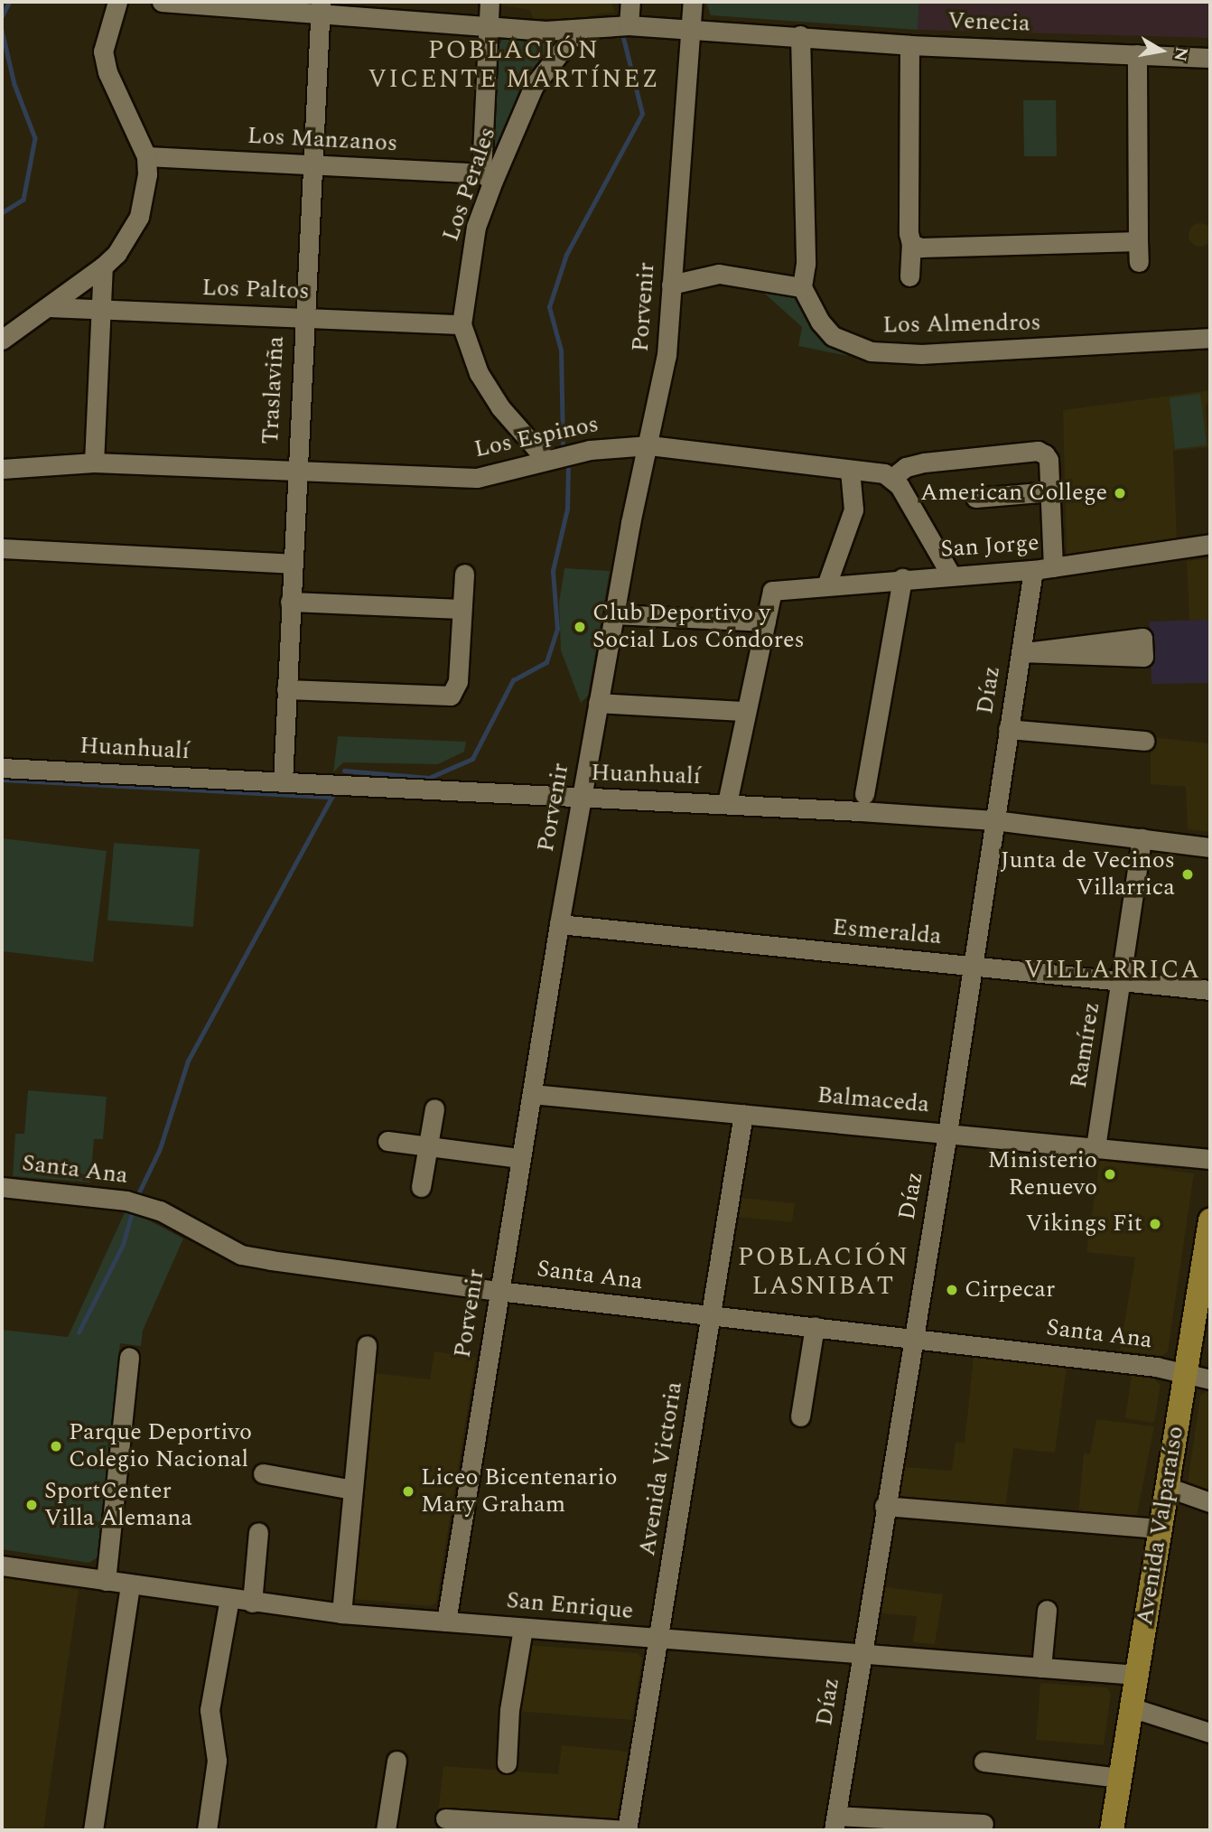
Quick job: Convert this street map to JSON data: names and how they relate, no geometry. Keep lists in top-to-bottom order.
{
  "streets": {
    "main road": ["Avenida Valparaíso"],
    "street": [
      "Venecia",
      "Los Manzanos",
      "Los Perales",
      "Los Paltos",
      "Porvenir",
      "Los Almendros",
      "Traslaviña",
      "Los Espinos",
      "San Jorge",
      "Díaz",
      "Huanhualí",
      "Esmeralda",
      "Ramírez",
      "Balmaceda",
      "Santa Ana",
      "Avenida Victoria",
      "San Enrique"
    ]
  },
  "crossings": [
    ["Venecia", "Los Perales"],
    ["Venecia", "Porvenir"],
    ["Venecia", "Traslaviña"],
    ["Los Manzanos", "Los Perales"],
    ["Los Manzanos", "Traslaviña"],
    ["Los Perales", "Los Paltos"],
    ["Los Perales", "Los Espinos"],
    ["Los Paltos", "Traslaviña"],
    ["Porvenir", "Los Espinos"],
    ["Porvenir", "Huanhualí"],
    ["Porvenir", "Esmeralda"],
    ["Porvenir", "Balmaceda"],
    ["Porvenir", "Santa Ana"],
    ["Porvenir", "San Enrique"],
    ["Traslaviña", "Los Espinos"],
    ["Traslaviña", "Huanhualí"],
    ["San Jorge", "Díaz"],
    ["Díaz", "Huanhualí"],
    ["Díaz", "Esmeralda"],
    ["Díaz", "Balmaceda"],
    ["Díaz", "Santa Ana"],
    ["Díaz", "San Enrique"],
    ["Huanhualí", "Ramírez"],
    ["Esmeralda", "Ramírez"],
    ["Ramírez", "Balmaceda"],
    ["Balmaceda", "Avenida Victoria"],
    ["Santa Ana", "Avenida Victoria"],
    ["Santa Ana", "Avenida Valparaíso"],
    ["Avenida Victoria", "San Enrique"],
    ["Avenida Valparaíso", "San Enrique"]
  ],
  "districts": ["POBLACIÓN VICENTE MARTÍNEZ", "VILLARRICA", "POBLACIÓN LASNIBAT"],
  "places": [
    "American College",
    "Club Deportivo y Social Los Cóndores",
    "Junta de Vecinos Villarrica",
    "Ministerio Renuevo",
    "Vikings Fit",
    "Cirpecar",
    "Parque Deportivo Colegio Nacional",
    "Liceo Bicentenario Mary Graham",
    "SportCenter Villa Alemana"
  ],
  "north": "right"
}
